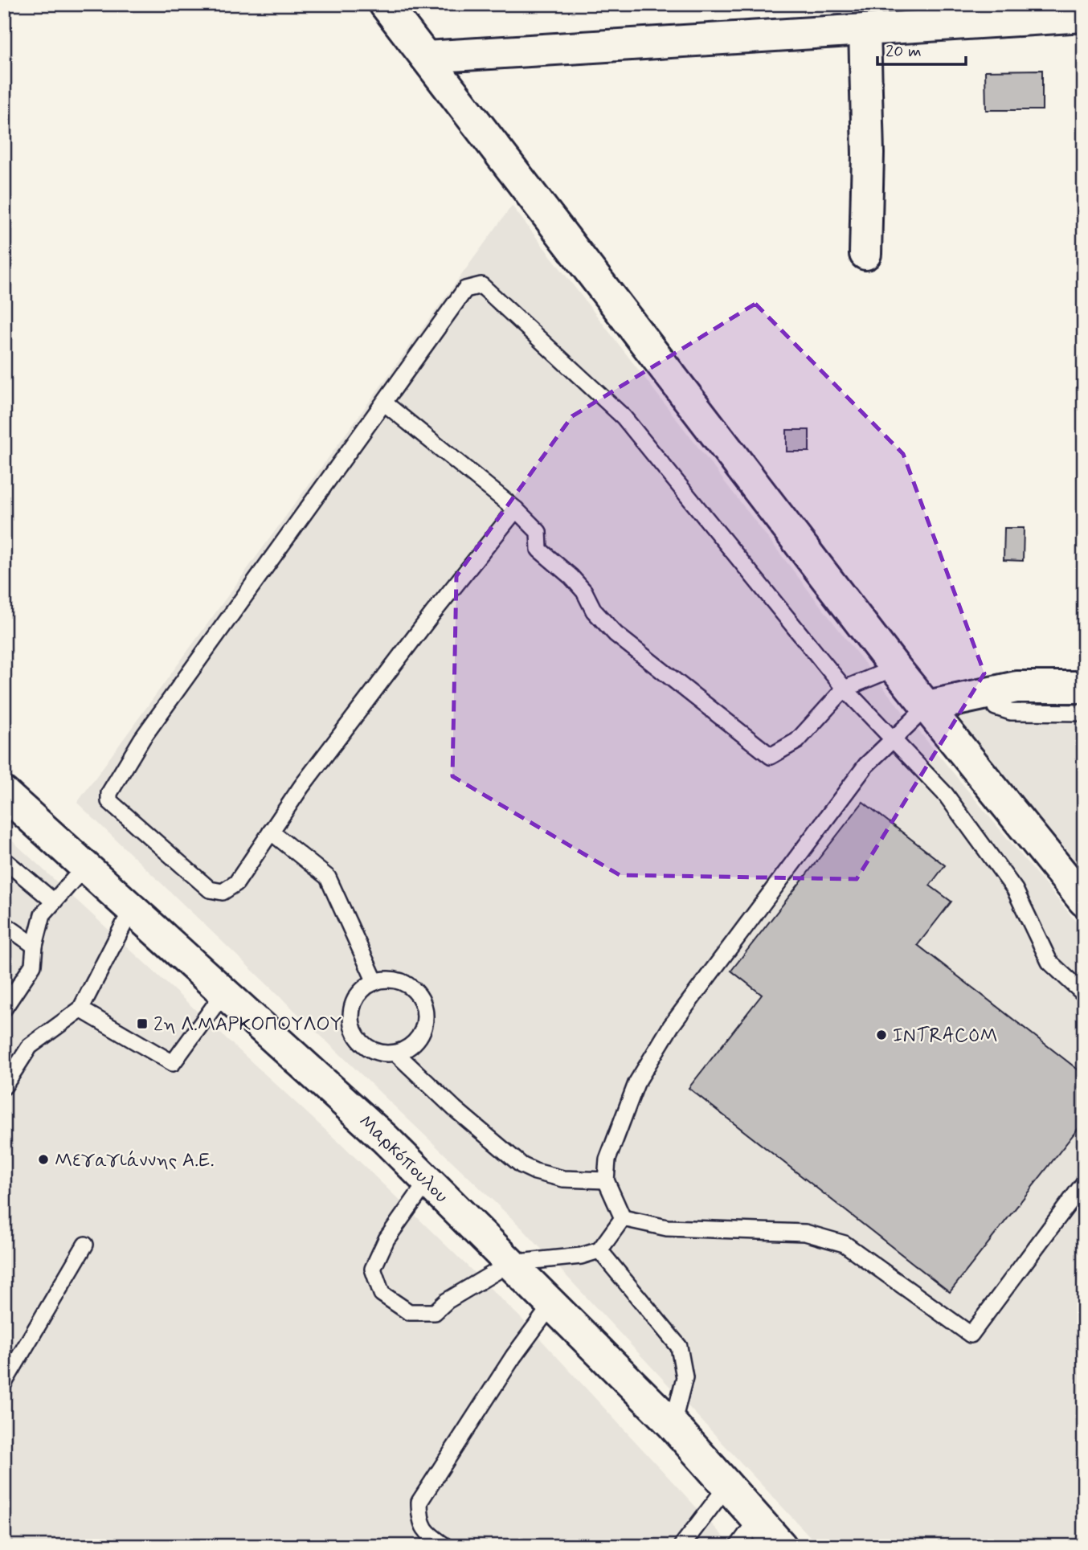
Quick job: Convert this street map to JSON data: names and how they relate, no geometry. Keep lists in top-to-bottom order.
{
  "streets": {
    "street": ["Μαρκόπουλου"]
  },
  "places": {
    "transit": ["2η Λ.ΜΑΡΚΟΠΟΥΛΟΥ"],
    "other": ["INTRACOM", "Μεγαγιάννης Α.Ε."]
  },
  "scale_bar": "20 m"
}
